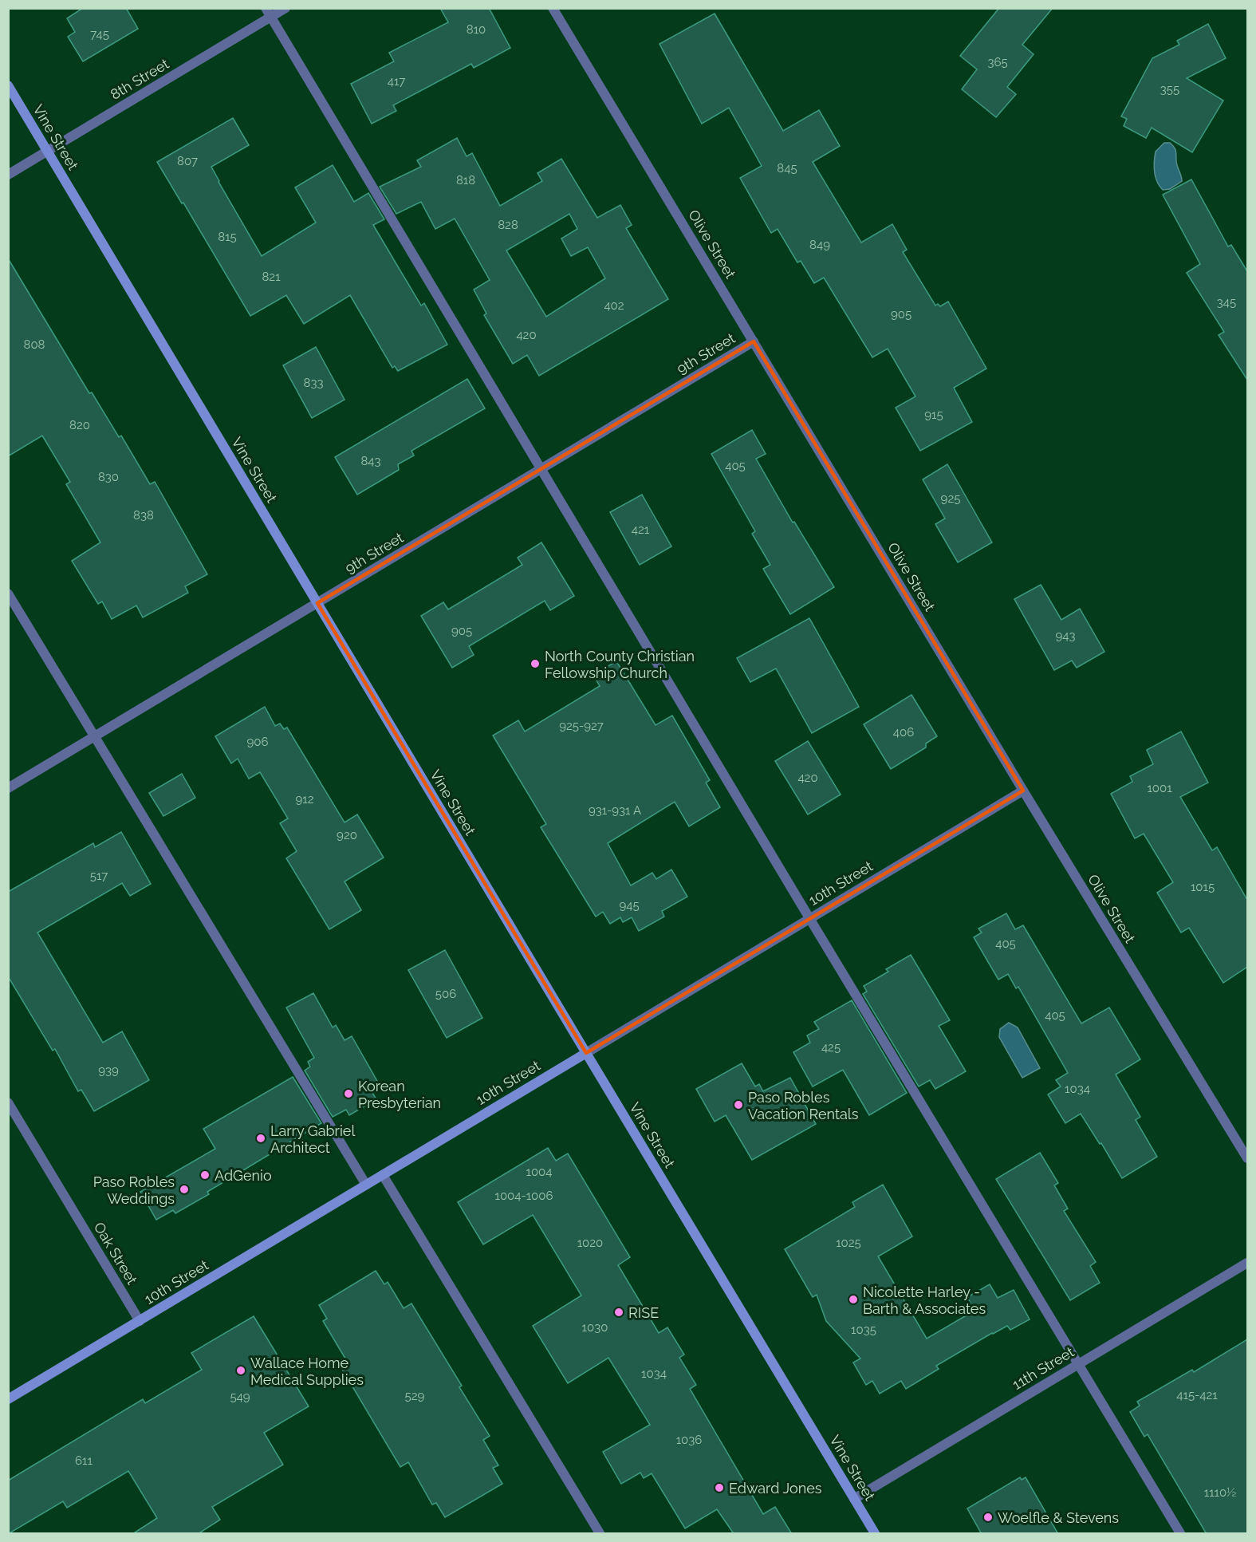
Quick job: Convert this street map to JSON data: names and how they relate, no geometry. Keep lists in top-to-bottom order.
{
  "streets": {
    "street": [
      "8th Street",
      "Vine Street",
      "Olive Street",
      "9th Street",
      "10th Street",
      "Oak Street",
      "11th Street"
    ]
  },
  "crossings": [
    ["8th Street", "Vine Street"],
    ["Vine Street", "9th Street"],
    ["Vine Street", "10th Street"],
    ["Vine Street", "11th Street"],
    ["Olive Street", "9th Street"],
    ["Olive Street", "10th Street"],
    ["10th Street", "Oak Street"]
  ],
  "places": [
    "North County Christian Fellowship Church",
    "Korean Presbyterian",
    "Paso Robles Vacation Rentals",
    "Larry Gabriel Architect",
    "AdGenio",
    "Paso Robles Weddings",
    "Nicolette Harley - Barth & Associates",
    "RISE",
    "Wallace Home Medical Supplies",
    "Edward Jones",
    "Woelfle & Stevens"
  ],
  "house_numbers": [
    "810",
    "745",
    "365",
    "417",
    "355",
    "807",
    "845",
    "818",
    "828",
    "815",
    "849",
    "821",
    "345",
    "402",
    "905",
    "420",
    "808",
    "833",
    "915",
    "820",
    "843",
    "405",
    "830",
    "925",
    "838",
    "421",
    "905",
    "943",
    "925-927",
    "406",
    "906",
    "420",
    "1001",
    "912",
    "931-931 A",
    "920",
    "517",
    "1015",
    "945",
    "405",
    "506",
    "405",
    "425",
    "939",
    "1034",
    "1004",
    "1004-1006",
    "1020",
    "1025",
    "1030",
    "1035",
    "1034",
    "415-421",
    "529",
    "549",
    "1036",
    "611",
    "1110½"
  ]
}
